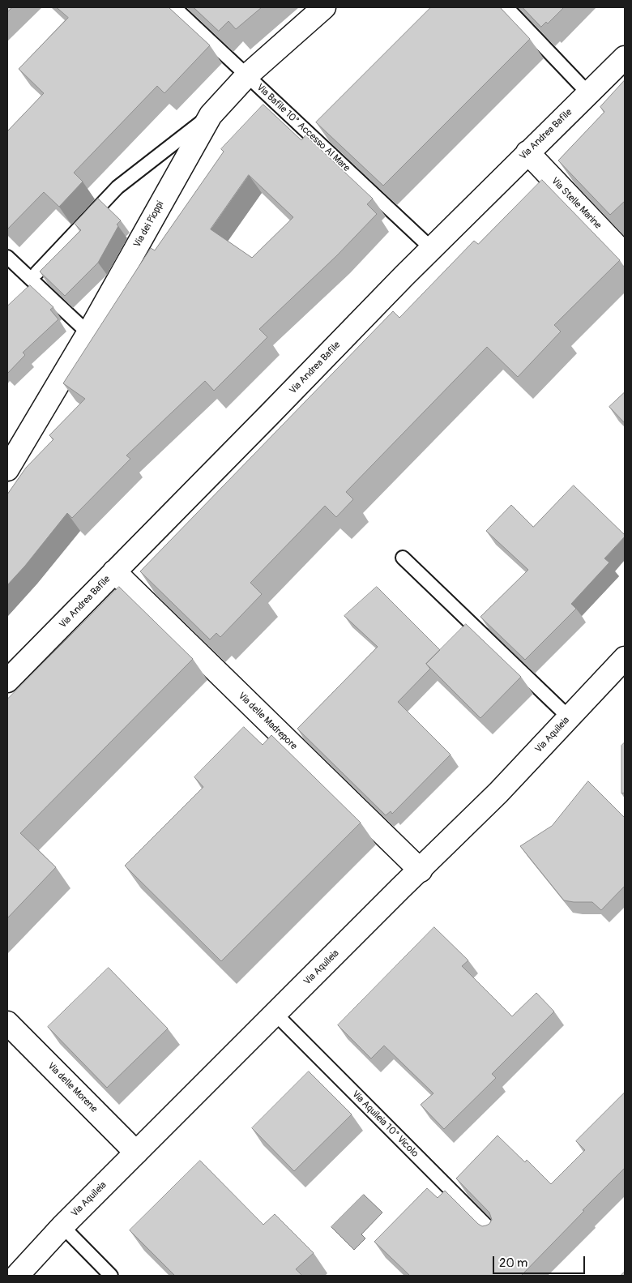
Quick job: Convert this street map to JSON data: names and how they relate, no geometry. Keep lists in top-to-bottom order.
{
  "streets": {
    "street": [
      "Via Andrea Bafile",
      "Via Stelle Marine",
      "Via dei Pioppi",
      "Via delle Madrepore",
      "Via Aquileia",
      "Via delle Morene"
    ],
    "lane": ["Via Bafile 10° Accesso Al Mare", "Via Aquileia 10° Vicolo"]
  },
  "crossings": [
    ["Via Bafile 10° Accesso Al Mare", "Via Andrea Bafile"],
    ["Via Bafile 10° Accesso Al Mare", "Via dei Pioppi"],
    ["Via Andrea Bafile", "Via Stelle Marine"],
    ["Via Andrea Bafile", "Via delle Madrepore"],
    ["Via delle Madrepore", "Via Aquileia"],
    ["Via Aquileia", "Via delle Morene"],
    ["Via Aquileia", "Via Aquileia 10° Vicolo"]
  ],
  "scale_bar": "20 m"
}
